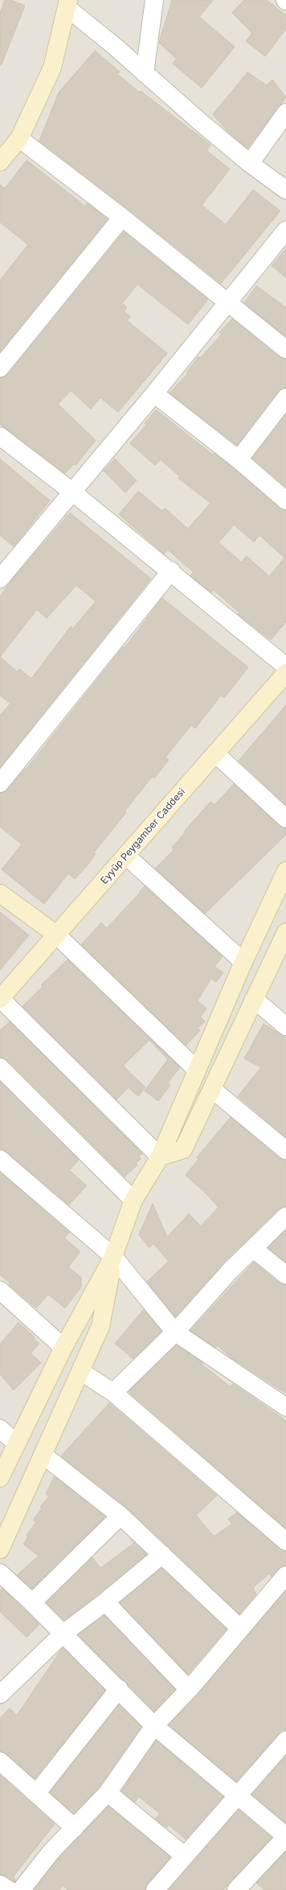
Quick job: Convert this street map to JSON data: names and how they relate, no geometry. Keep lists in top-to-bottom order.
{
  "streets": {
    "street": ["Eyyüp Peygamber Caddesi"]
  }
}
